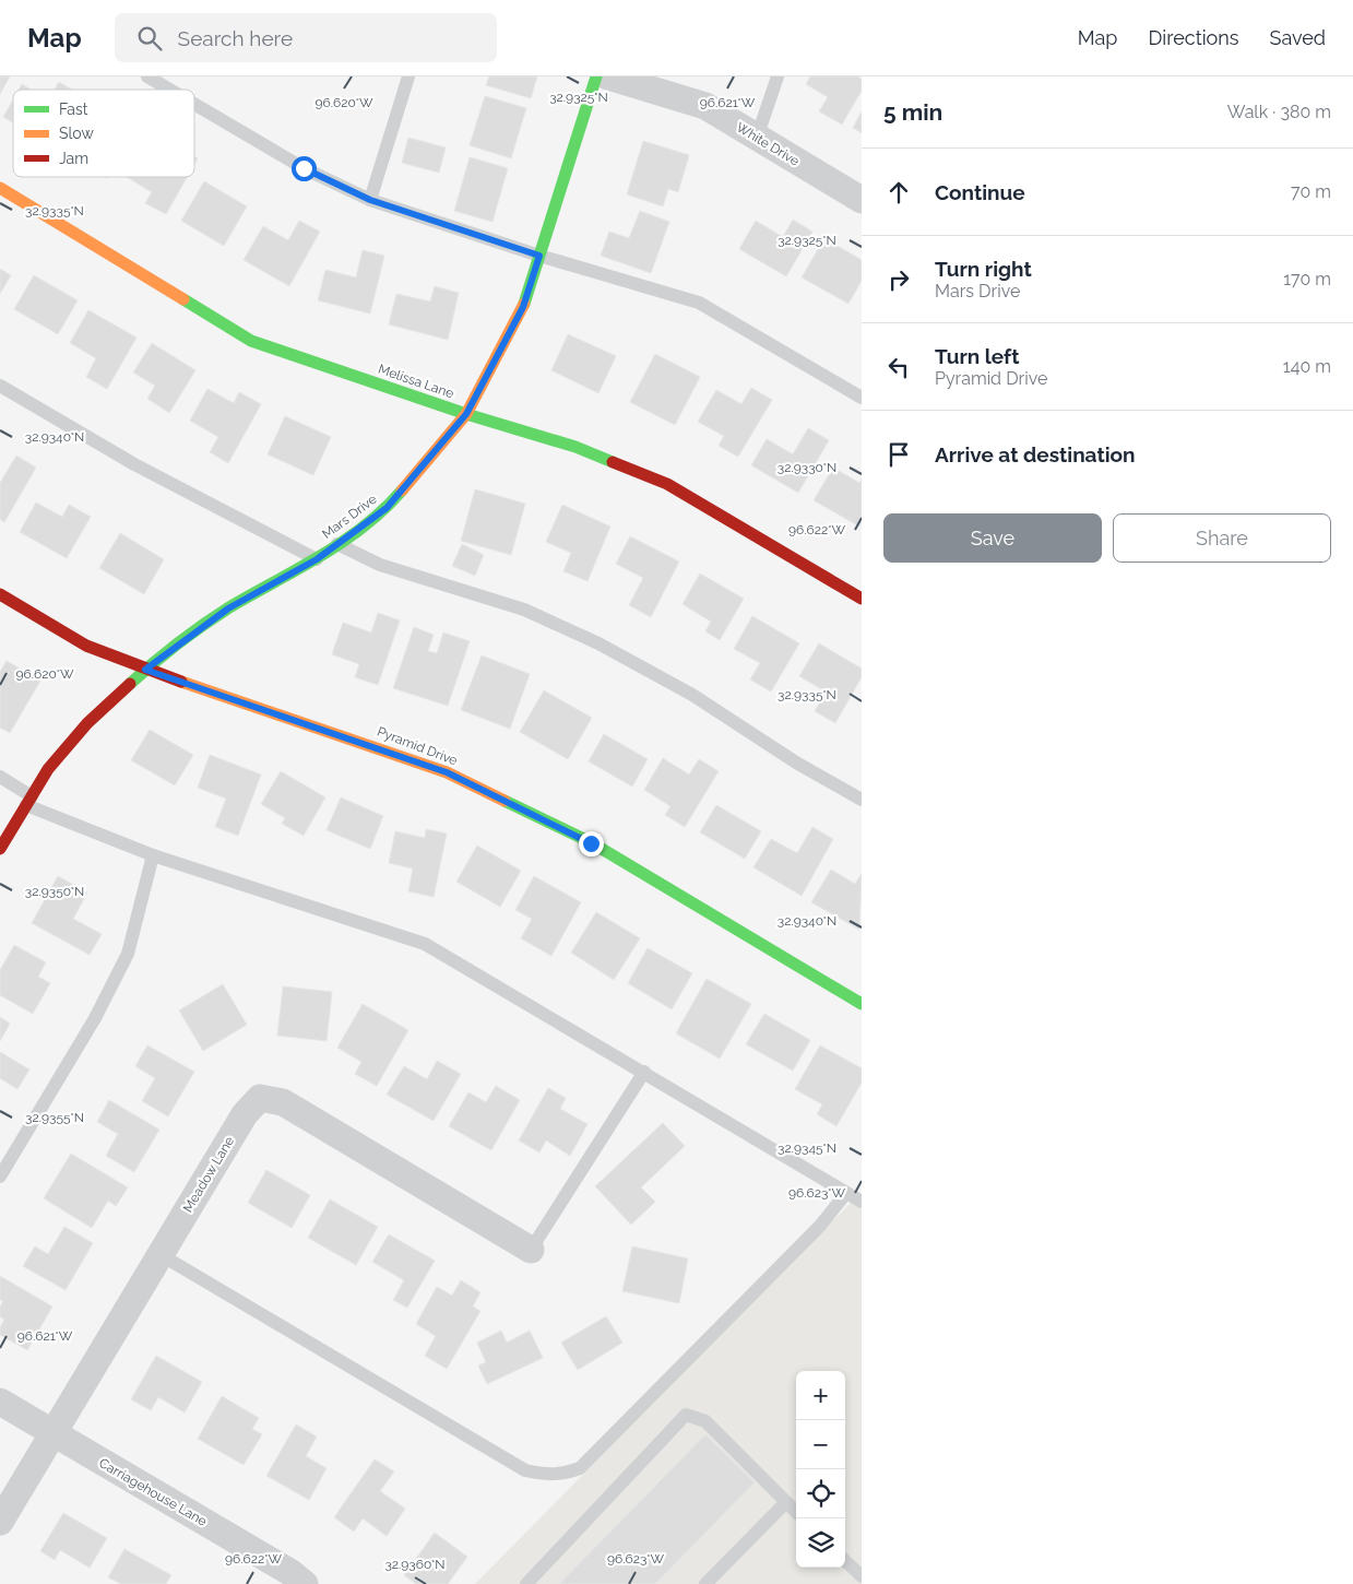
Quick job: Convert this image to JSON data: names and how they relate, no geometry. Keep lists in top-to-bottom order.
{
  "streets": {
    "street": [
      "White Drive",
      "Melissa Lane",
      "Mars Drive",
      "Pyramid Drive",
      "Meadow Lane",
      "Carriagehouse Lane"
    ]
  },
  "crossings": [
    ["Melissa Lane", "Mars Drive"],
    ["Mars Drive", "Pyramid Drive"],
    ["Meadow Lane", "Carriagehouse Lane"]
  ],
  "legend": ["Fast", "Slow", "Jam"],
  "page": {
    "header": "Map",
    "search": "Search here",
    "nav": ["Map", "Directions", "Saved"],
    "heading": ["5 min", "Walk · 380 m"],
    "list": [
      ["Continue", "70 m"],
      ["Turn right", "Mars Drive", "170 m"],
      ["Turn left", "Pyramid Drive", "140 m"],
      "Arrive at destination"
    ],
    "buttons": ["Save", "Share"],
    "map_buttons": ["+", "−"]
  },
  "coordinates": [
    "32.9325°N",
    "96.620°W",
    "96.621°W",
    "32.9335°N",
    "32.9340°N",
    "32.9330°N",
    "96.622°W",
    "32.9350°N",
    "32.9355°N",
    "32.9345°N",
    "96.623°W",
    "32.9360°N"
  ]
}
